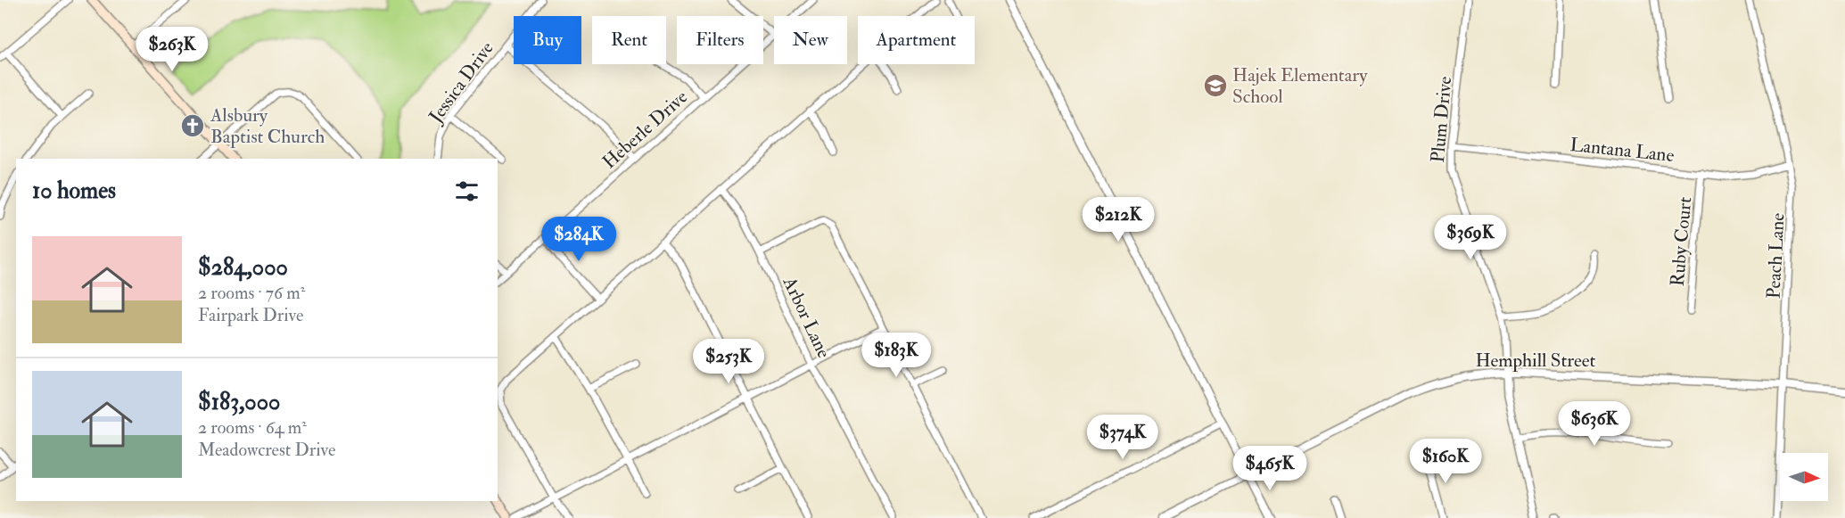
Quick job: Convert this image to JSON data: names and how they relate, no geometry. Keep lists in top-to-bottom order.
{
  "streets": {
    "street": [
      "Jessica Drive",
      "Plum Drive",
      "Heberle Drive",
      "Lantana Lane",
      "Ruby Court",
      "Peach Lane",
      "Arbor Lane",
      "Hemphill Street"
    ]
  },
  "crossings": [
    ["Plum Drive", "Lantana Lane"],
    ["Plum Drive", "Hemphill Street"],
    ["Lantana Lane", "Ruby Court"],
    ["Lantana Lane", "Peach Lane"],
    ["Peach Lane", "Hemphill Street"]
  ],
  "places": {
    "school or university": ["Hajek Elementary School"],
    "church": ["Alsbury Baptist Church"]
  },
  "north": "right",
  "page": {
    "chip": [
      "Buy",
      "Rent",
      "Filters",
      "New",
      "Apartment"
    ],
    "price": [
      "$263K",
      "$212K",
      "$369K",
      "$284K",
      "$183K",
      "$253K",
      "$636K",
      "$374K",
      "$160K",
      "$465K"
    ],
    "heading": "10 homes",
    "list": [
      {
        "name": "$284,000",
        "note": "2 rooms · 76 m² · Fairpark Drive"
      },
      {
        "name": "$183,000",
        "note": "2 rooms · 64 m² · Meadowcrest Drive"
      }
    ]
  }
}
